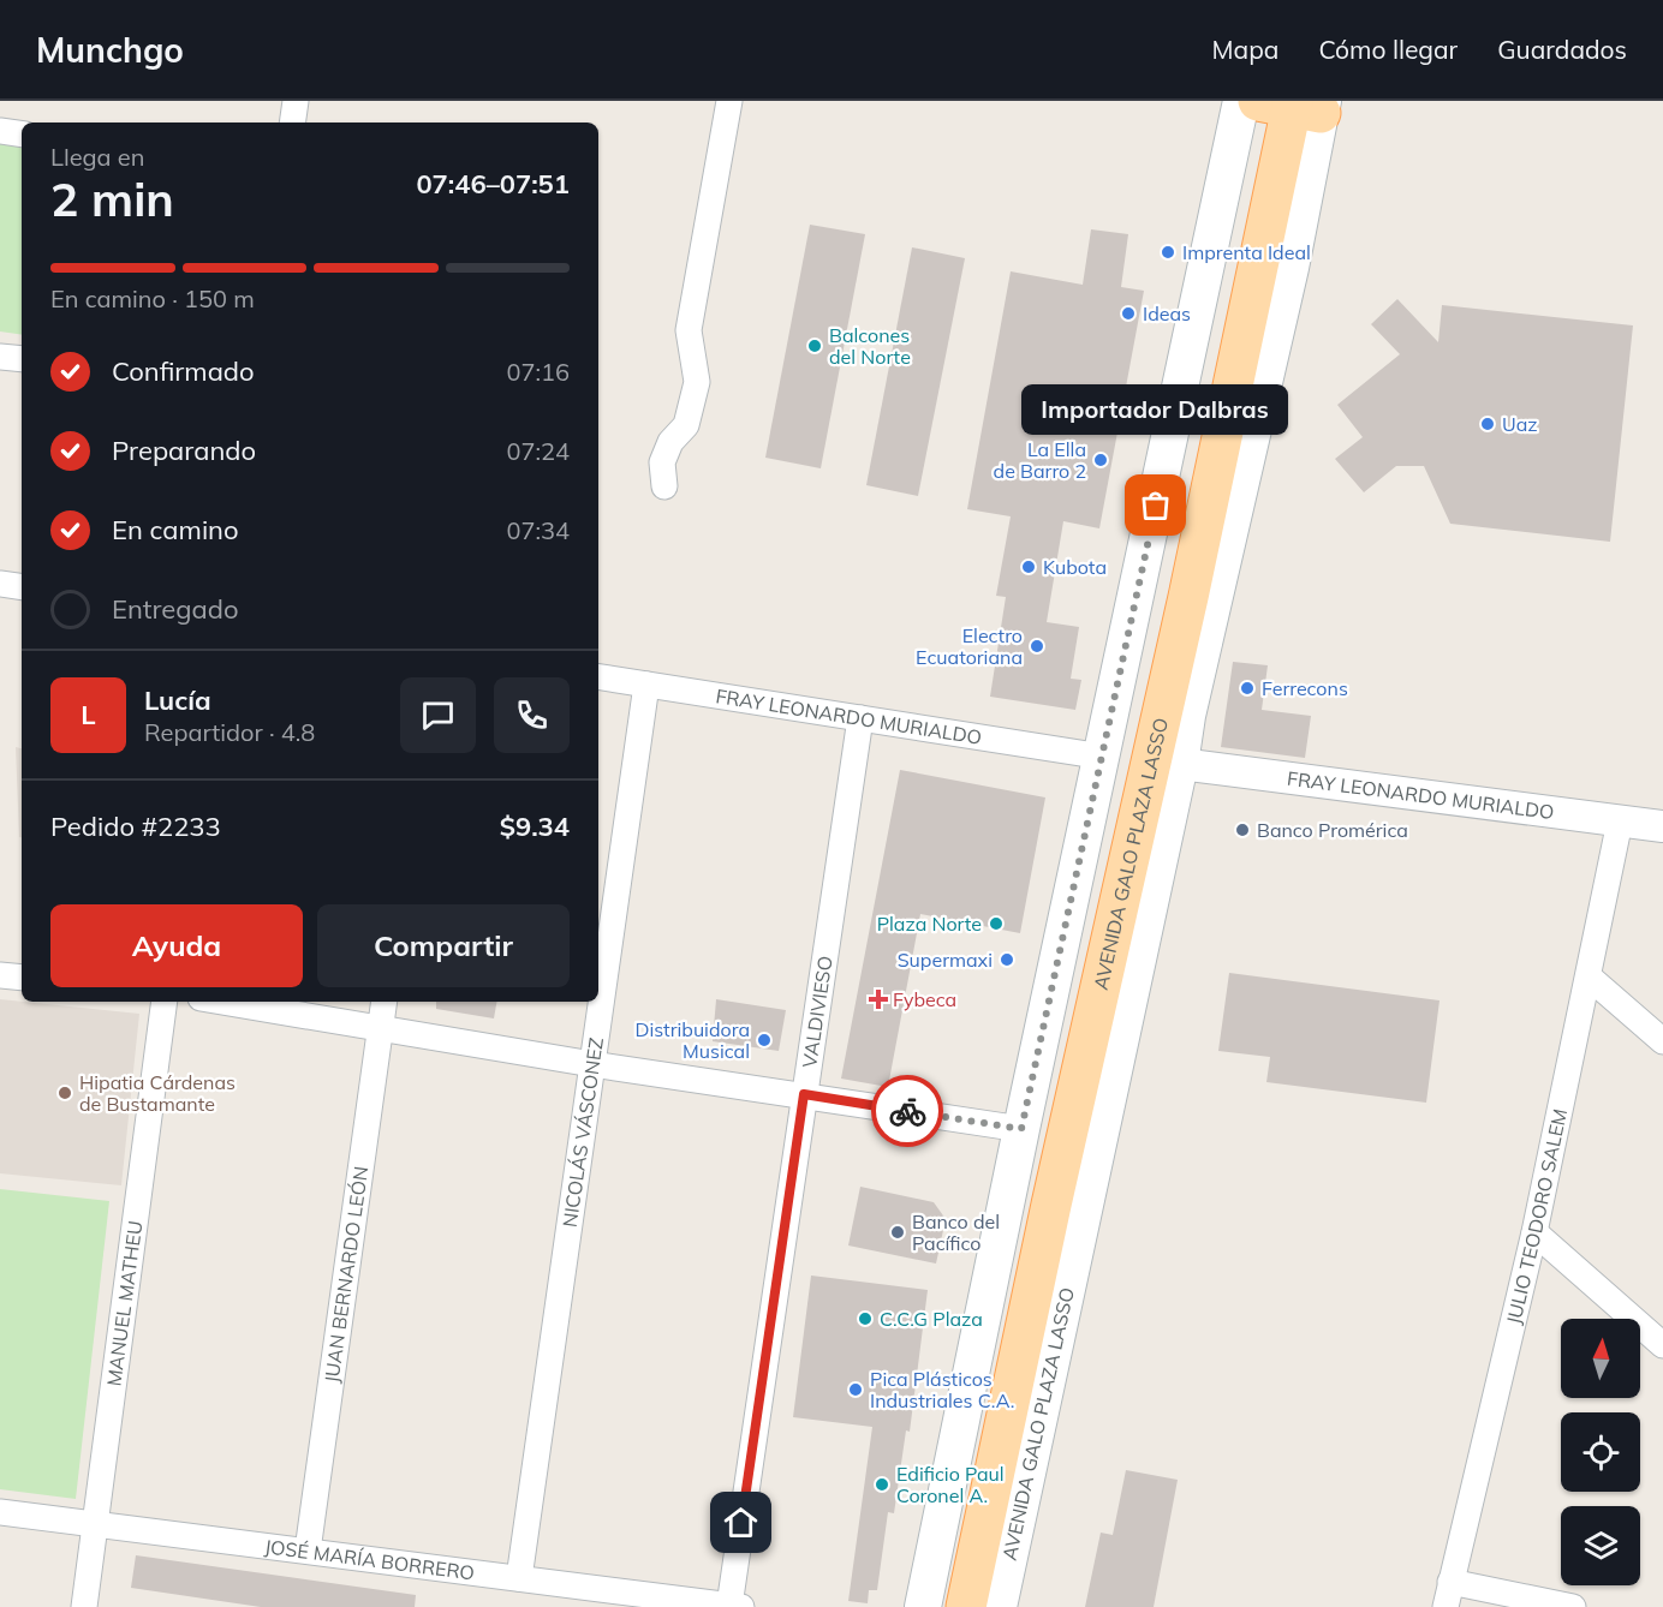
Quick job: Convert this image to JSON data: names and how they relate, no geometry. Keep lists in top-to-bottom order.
{
  "streets": {
    "main road": ["AVENIDA GALO PLAZA LASSO"],
    "street": [
      "FRAY LEONARDO MURIALDO",
      "VALDIVIESO",
      "NICOLÁS VÁSCONEZ",
      "JULIO TEODORO SALEM",
      "JUAN BERNARDO LEÓN",
      "MANUEL MATHEU",
      "JOSÉ MARÍA BORRERO"
    ]
  },
  "crossings": [
    ["FRAY LEONARDO MURIALDO", "AVENIDA GALO PLAZA LASSO"],
    ["FRAY LEONARDO MURIALDO", "VALDIVIESO"],
    ["FRAY LEONARDO MURIALDO", "NICOLÁS VÁSCONEZ"],
    ["FRAY LEONARDO MURIALDO", "JULIO TEODORO SALEM"],
    ["VALDIVIESO", "JOSÉ MARÍA BORRERO"],
    ["NICOLÁS VÁSCONEZ", "JOSÉ MARÍA BORRERO"],
    ["JUAN BERNARDO LEÓN", "JOSÉ MARÍA BORRERO"],
    ["MANUEL MATHEU", "JOSÉ MARÍA BORRERO"]
  ],
  "places": {
    "other": [
      "Imprenta Ideal",
      "Ideas",
      "Balcones del Norte",
      "Uaz",
      "La Ella de Barro 2",
      "Importador Dalbras",
      "Kubota",
      "Electro Ecuatoriana",
      "Ferrecons",
      "Banco Promérica",
      "Plaza Norte",
      "Supermaxi",
      "Distribuidora Musical",
      "Hipatia Cárdenas de Bustamante",
      "Banco del Pacífico",
      "C.C.G Plaza",
      "Pica Plásticos Industriales C.A.",
      "Edificio Paul Coronel A."
    ],
    "health": ["Fybeca"]
  },
  "north": "top",
  "page": {
    "header": "Munchgo",
    "nav": ["Mapa", "Cómo llegar", "Guardados"],
    "heading": ["2 min", "Llega en", "07:46–07:51"],
    "panel": [
      "Lucía",
      "Repartidor · 4.8",
      "Pedido #2233",
      "$9.34"
    ],
    "bar": "En camino · 150 m",
    "list": [
      ["Confirmado", "07:16"],
      ["Preparando", "07:24"],
      ["En camino", "07:34"],
      "Entregado"
    ],
    "bubble": "Importador Dalbras",
    "round": "L",
    "buttons": ["Ayuda", "Compartir"]
  }
}
